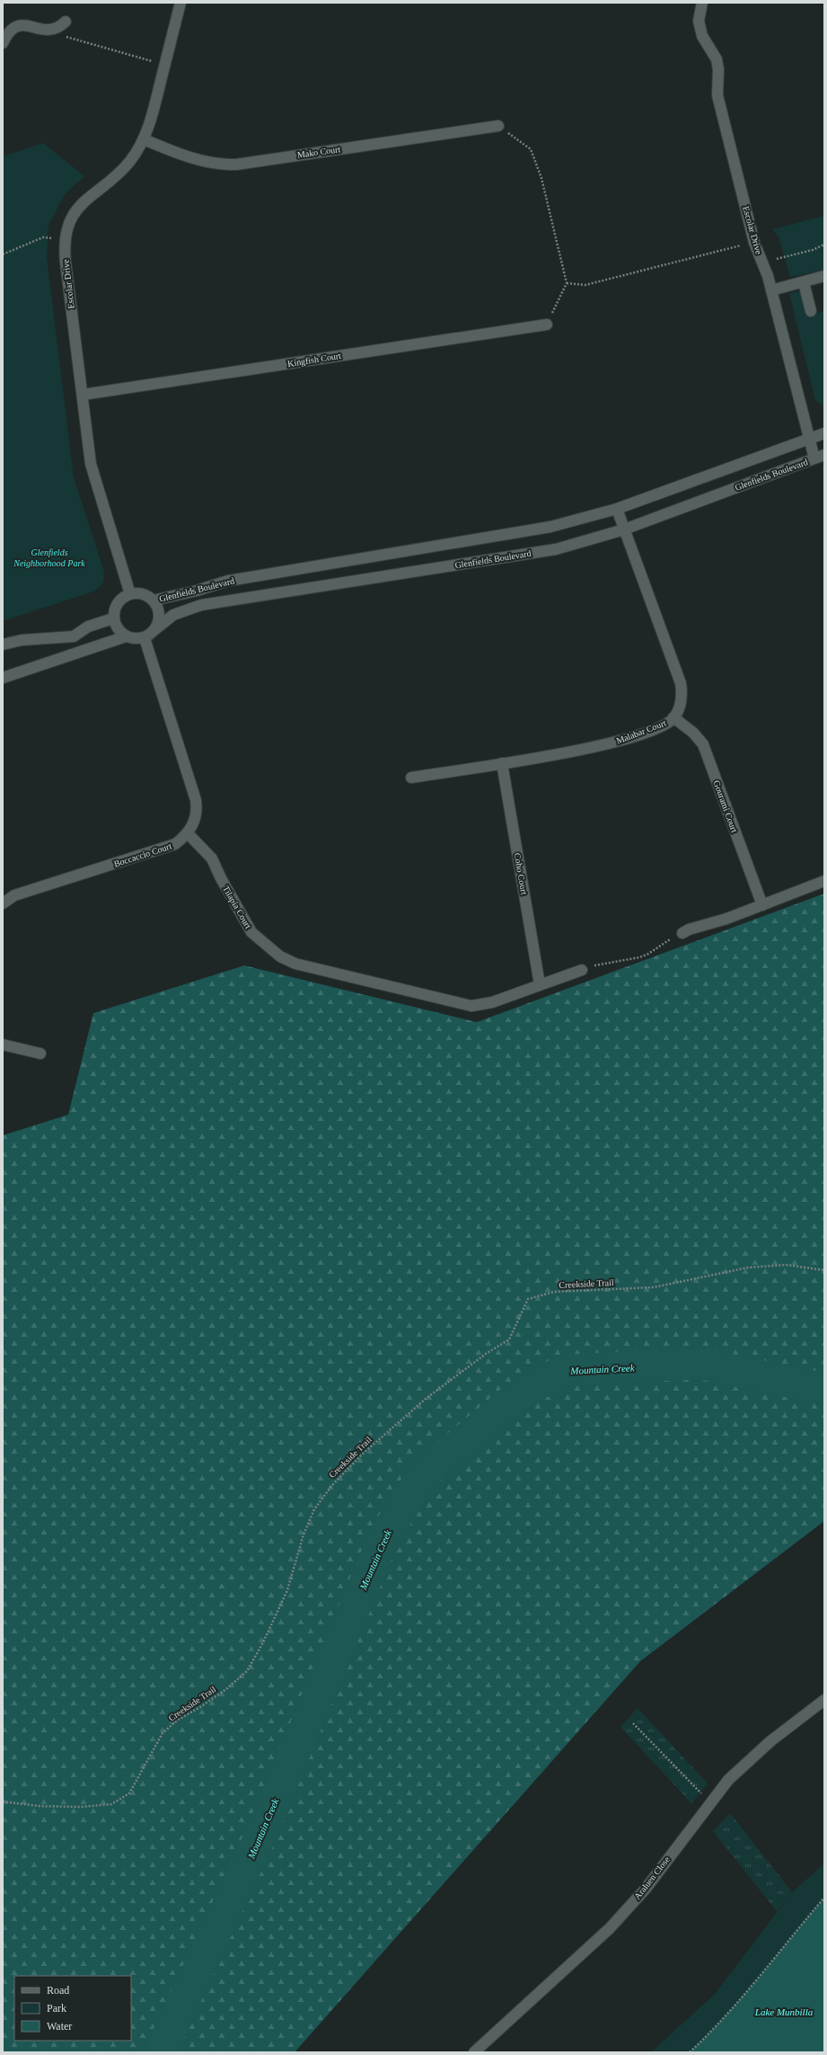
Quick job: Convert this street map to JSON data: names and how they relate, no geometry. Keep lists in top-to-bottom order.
{
  "streets": {
    "street": [
      "Mako Court",
      "Escolar Drive",
      "Kingfish Court",
      "Glenfields Boulevard",
      "Malabar Court",
      "Gourami Court",
      "Boccaccio Court",
      "Coho Court",
      "Tilapia Court",
      "Araluen Close"
    ],
    "path": ["Creekside Trail"]
  },
  "crossings": [
    ["Mako Court", "Escolar Drive"],
    ["Escolar Drive", "Kingfish Court"],
    ["Escolar Drive", "Glenfields Boulevard"],
    ["Escolar Drive", "Boccaccio Court"],
    ["Glenfields Boulevard", "Malabar Court"],
    ["Glenfields Boulevard", "Boccaccio Court"],
    ["Malabar Court", "Gourami Court"],
    ["Malabar Court", "Coho Court"],
    ["Boccaccio Court", "Tilapia Court"],
    ["Coho Court", "Tilapia Court"]
  ],
  "water": ["Mountain Creek", "Lake Munbilla"],
  "parks": ["Glenfields Neighborhood Park"],
  "legend": ["Road", "Park", "Water"]
}
